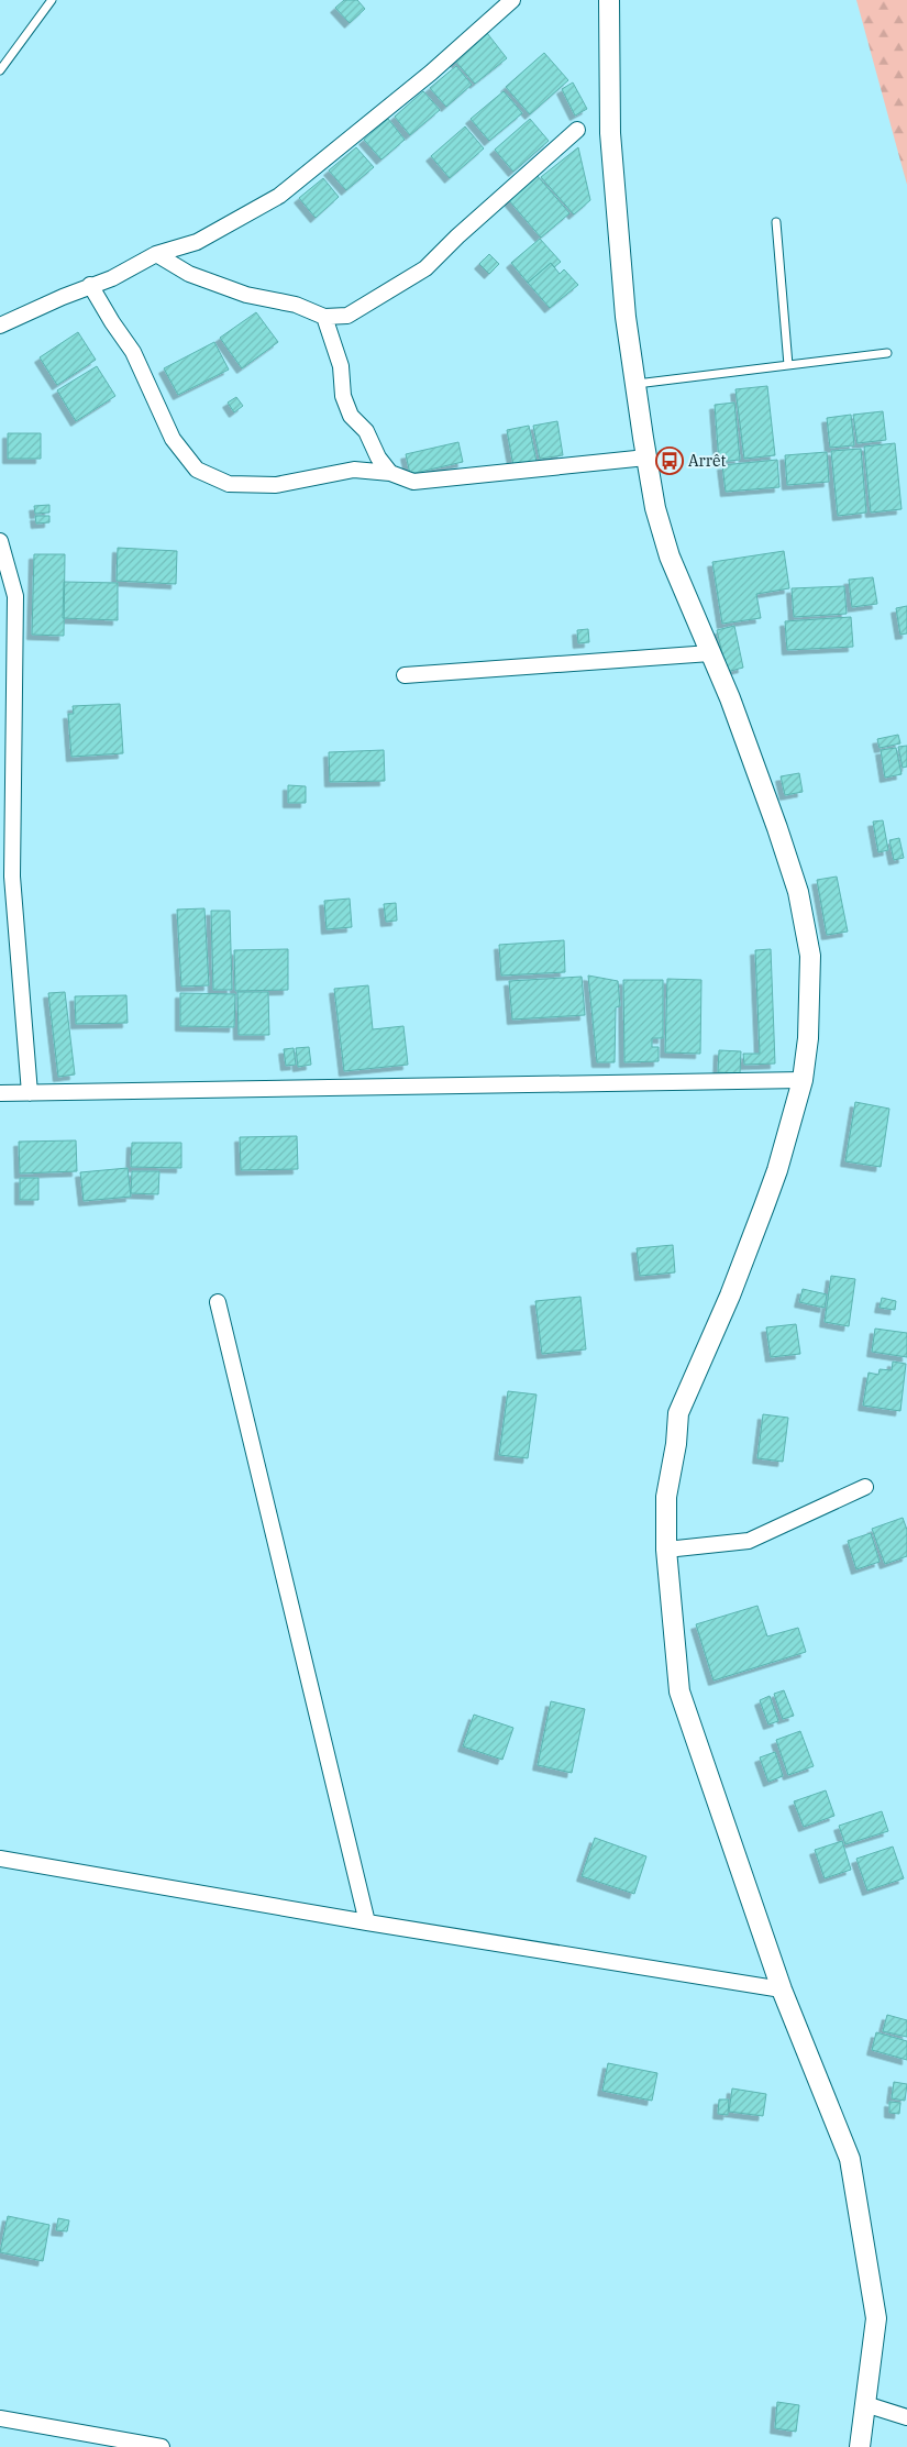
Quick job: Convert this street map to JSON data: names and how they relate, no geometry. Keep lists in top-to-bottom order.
{
  "places": {
    "bus stop": ["Arrêt"]
  }
}
